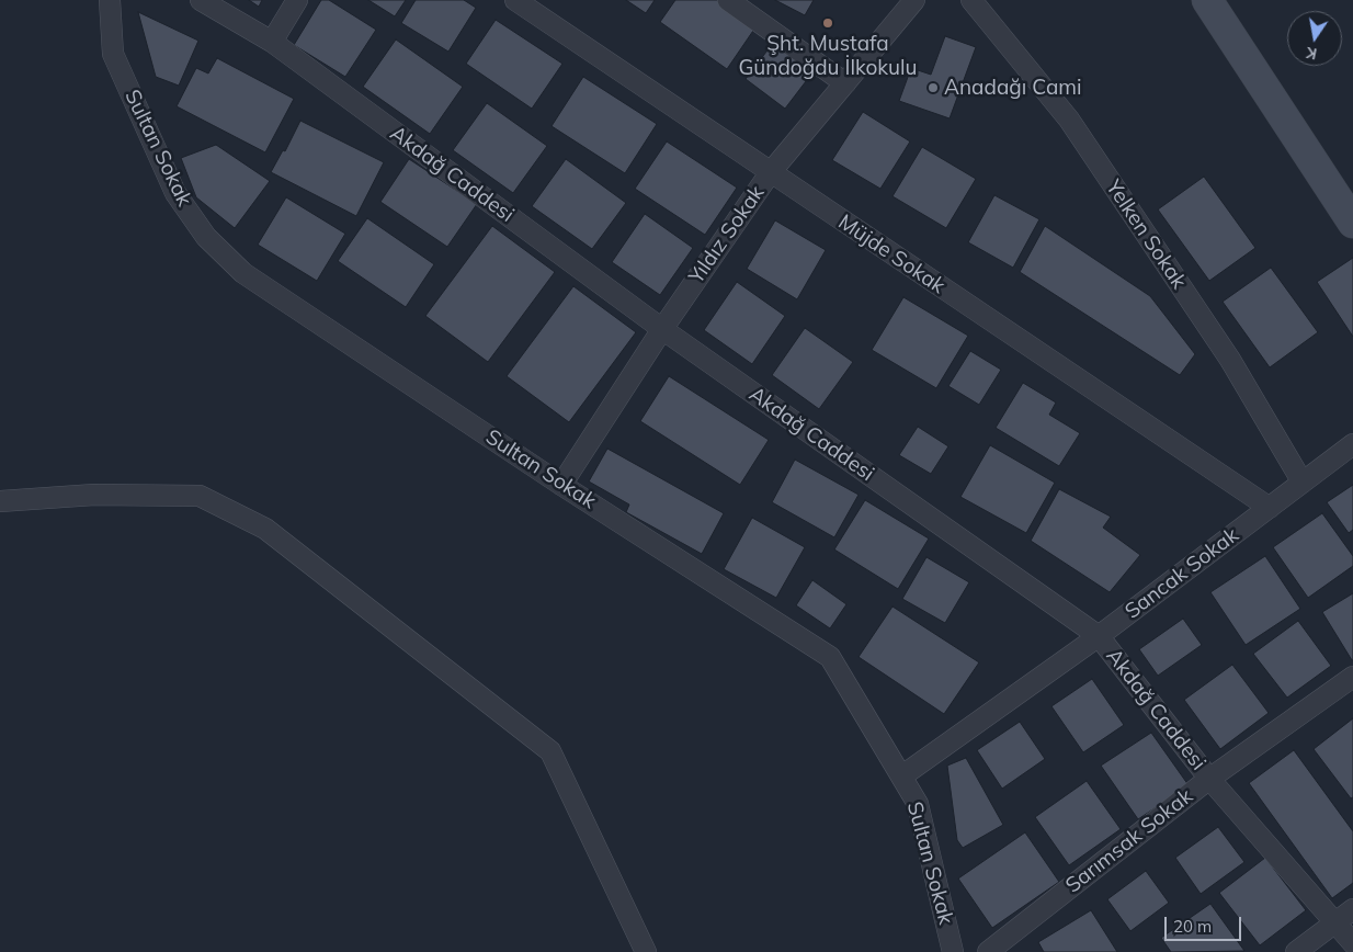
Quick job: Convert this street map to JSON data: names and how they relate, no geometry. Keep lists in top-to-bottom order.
{
  "streets": {
    "street": [
      "Sultan Sokak",
      "Akdağ Caddesi",
      "Yıldız Sokak",
      "Yelken Sokak",
      "Müjde Sokak",
      "Sancak Sokak",
      "Sarımsak Sokak"
    ]
  },
  "crossings": [
    ["Sultan Sokak", "Yıldız Sokak"],
    ["Sultan Sokak", "Sancak Sokak"],
    ["Akdağ Caddesi", "Yıldız Sokak"],
    ["Akdağ Caddesi", "Sancak Sokak"],
    ["Akdağ Caddesi", "Sarımsak Sokak"],
    ["Yıldız Sokak", "Müjde Sokak"],
    ["Yelken Sokak", "Sancak Sokak"],
    ["Müjde Sokak", "Sancak Sokak"]
  ],
  "places": ["Şht. Mustafa Gündoğdu İlkokulu", "Anadağı Cami"],
  "scale_bar": "20 m",
  "north": "bottom"
}
